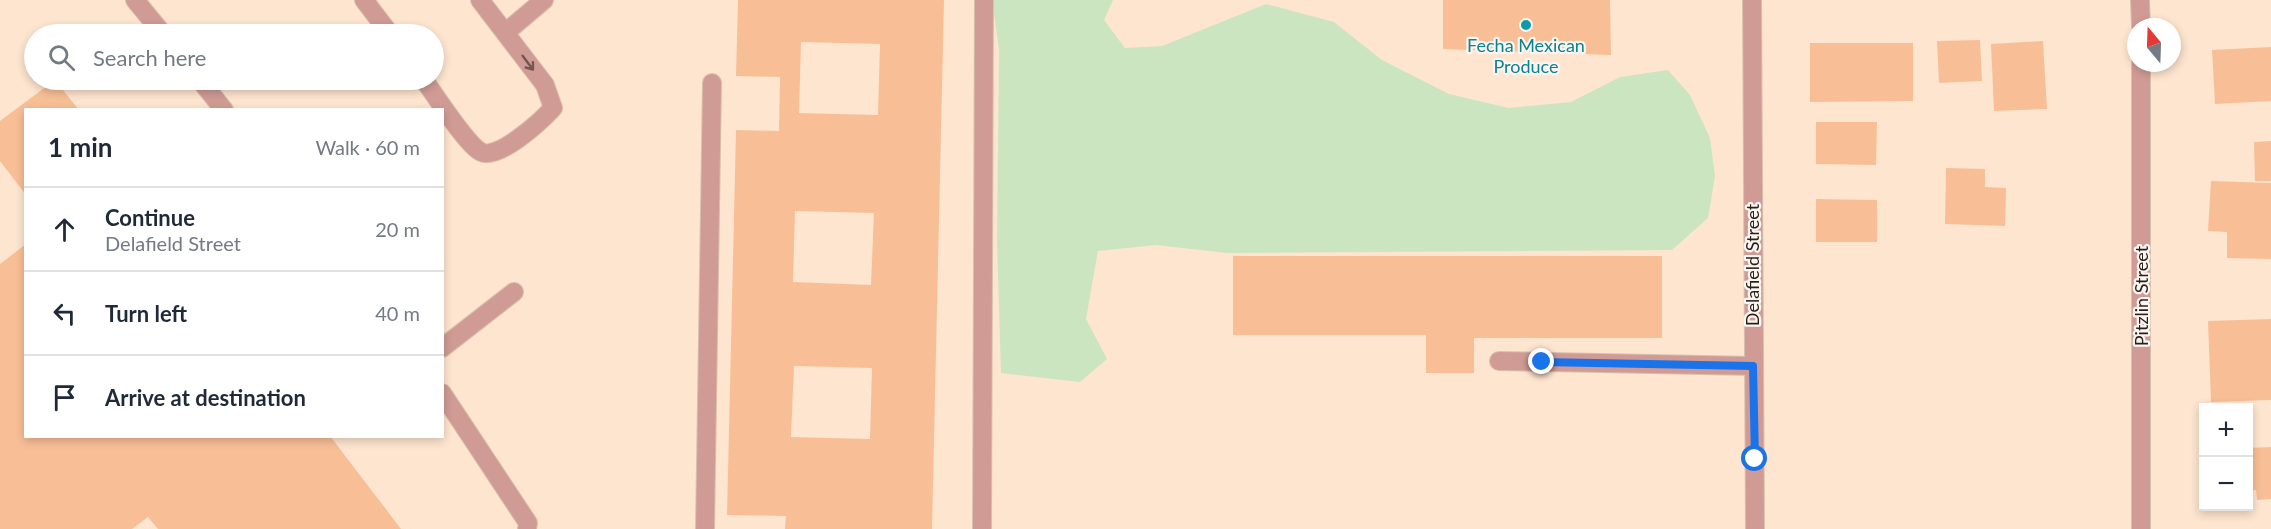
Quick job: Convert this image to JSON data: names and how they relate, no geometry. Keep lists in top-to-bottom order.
{
  "streets": {
    "street": ["Delafield Street", "Pitzlin Street"]
  },
  "places": ["Fecha Mexican Produce"],
  "north": "top",
  "page": {
    "search": "Search here",
    "heading": ["1 min", "Walk · 60 m"],
    "list": [
      ["Continue", "Delafield Street", "20 m"],
      ["Turn left", "40 m"],
      "Arrive at destination"
    ],
    "map_buttons": ["+", "−"]
  }
}
